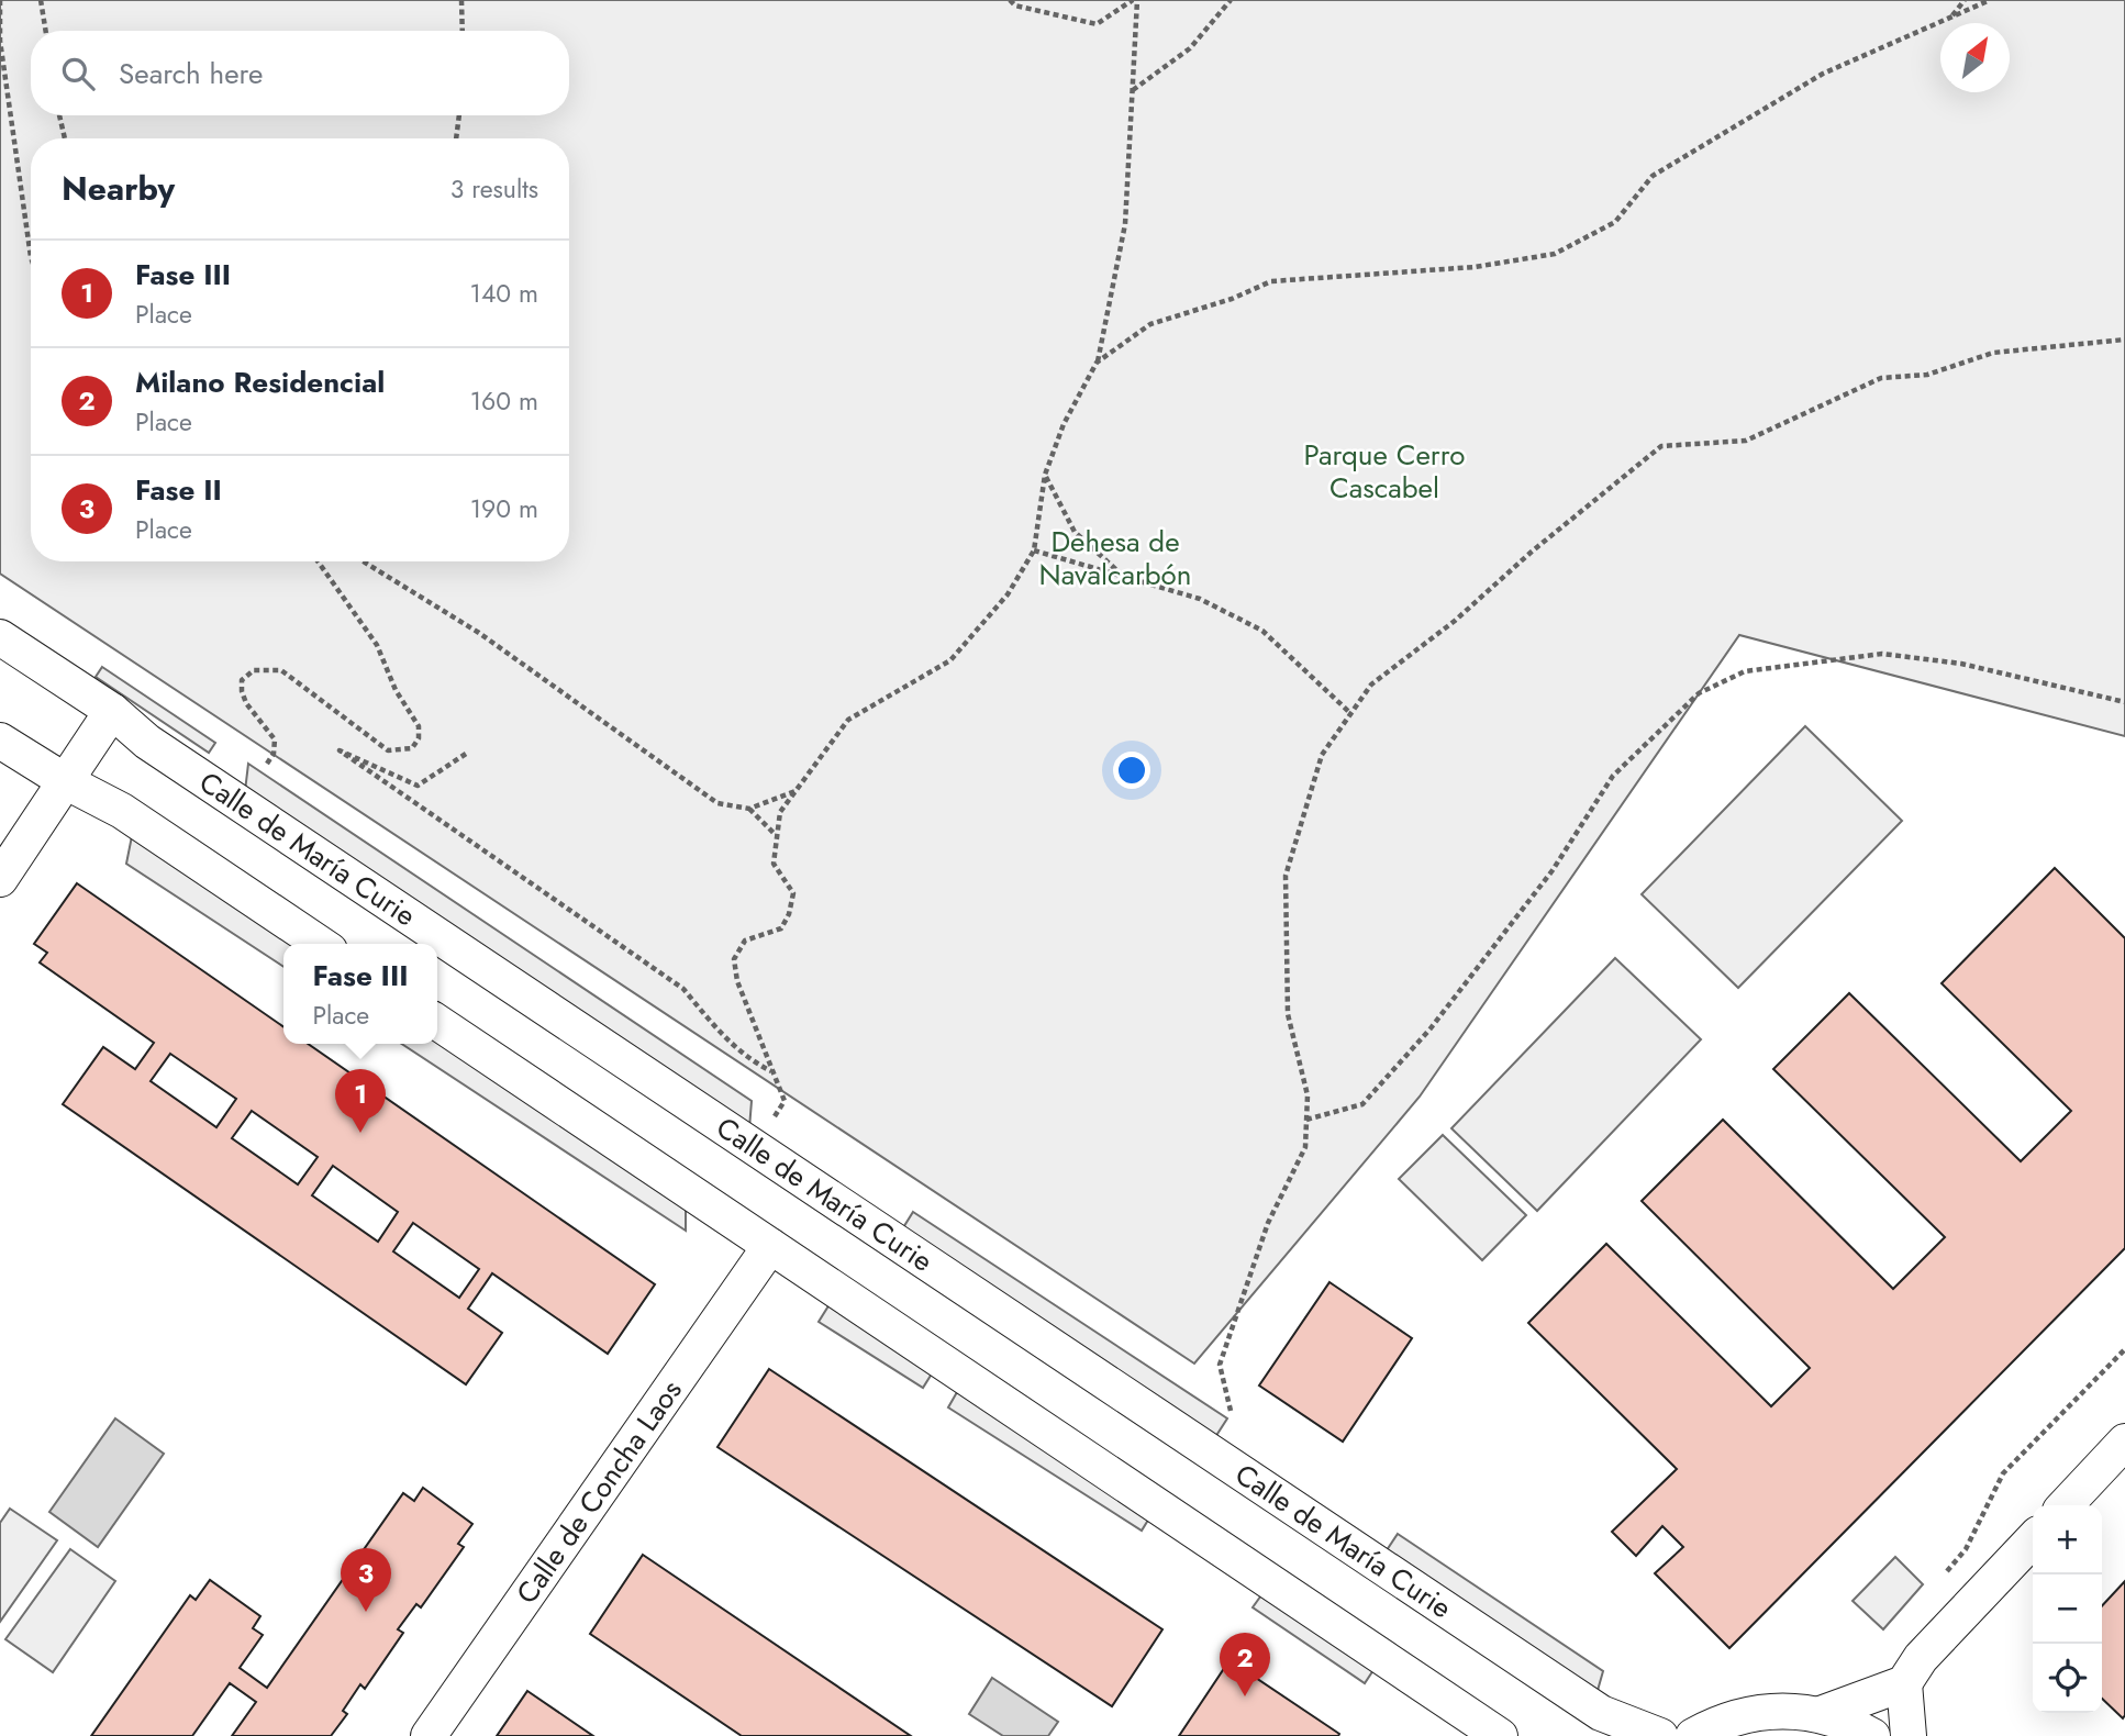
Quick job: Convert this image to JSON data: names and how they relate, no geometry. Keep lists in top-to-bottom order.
{
  "streets": {
    "street": ["Calle de María Curie", "Calle de Concha Laos"]
  },
  "parks": ["Parque Cerro Cascabel", "Dehesa de Navalcarbón"],
  "north": "top right",
  "page": {
    "search": "Search here",
    "heading": ["Nearby", "3 results"],
    "list": [
      {
        "mark": "1",
        "name": "Fase III",
        "note": "Place",
        "value": "140 m"
      },
      {
        "mark": "2",
        "name": "Milano Residencial",
        "note": "Place",
        "value": "160 m"
      },
      {
        "mark": "3",
        "name": "Fase II",
        "note": "Place",
        "value": "190 m"
      }
    ],
    "popup": ["Fase III", "Place"],
    "pins": ["1", "3", "2"],
    "map_buttons": ["+", "−"]
  }
}
